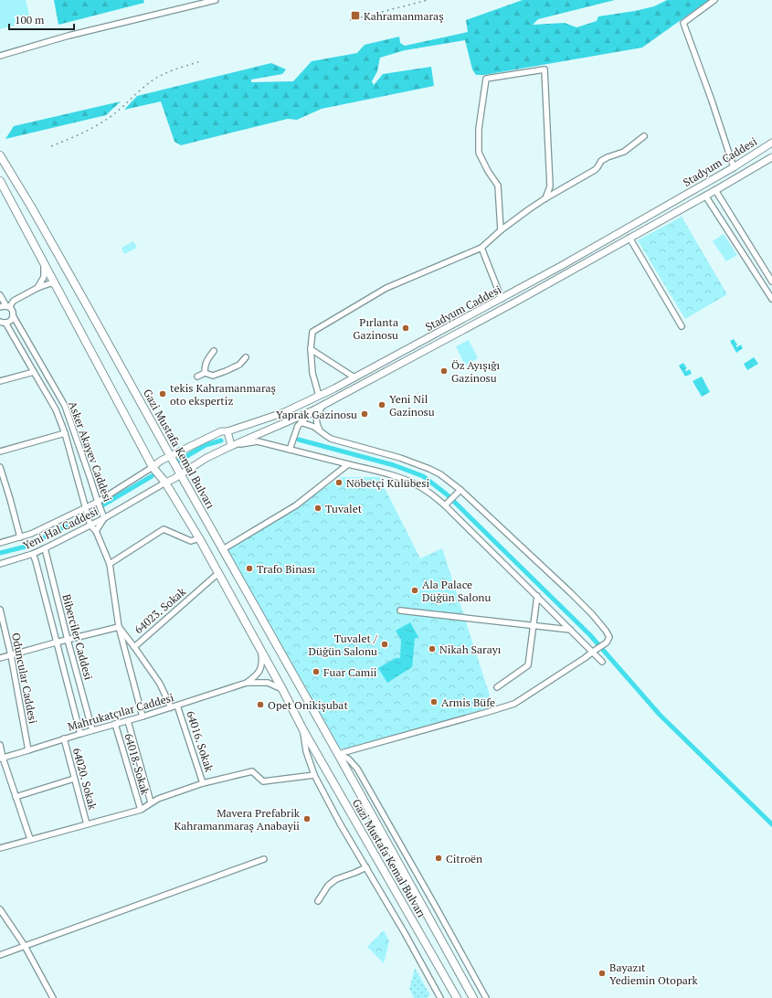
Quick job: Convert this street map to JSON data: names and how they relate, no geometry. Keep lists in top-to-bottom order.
{
  "streets": {
    "highway": ["Gazi Mustafa Kemal Bulvarı"],
    "main road": ["Stadyum Caddesi"],
    "street": [
      "Asker Akayev Caddesi",
      "Yeni Hal Caddesi",
      "64023. Sokak",
      "Biberciler Caddesi",
      "Oduncular Caddesi",
      "Mahrukatçılar Caddesi",
      "64016. Sokak",
      "64018. Sokak",
      "64020. Sokak"
    ]
  },
  "crossings": [
    ["Stadyum Caddesi", "Gazi Mustafa Kemal Bulvarı"],
    ["Stadyum Caddesi", "Yeni Hal Caddesi"],
    ["Gazi Mustafa Kemal Bulvarı", "Yeni Hal Caddesi"],
    ["Gazi Mustafa Kemal Bulvarı", "64023. Sokak"],
    ["Gazi Mustafa Kemal Bulvarı", "Mahrukatçılar Caddesi"],
    ["Asker Akayev Caddesi", "Yeni Hal Caddesi"],
    ["Yeni Hal Caddesi", "Biberciler Caddesi"],
    ["64023. Sokak", "64016. Sokak"],
    ["Biberciler Caddesi", "Mahrukatçılar Caddesi"],
    ["Oduncular Caddesi", "Mahrukatçılar Caddesi"],
    ["Mahrukatçılar Caddesi", "64016. Sokak"],
    ["Mahrukatçılar Caddesi", "64018. Sokak"],
    ["Mahrukatçılar Caddesi", "64020. Sokak"]
  ],
  "places": {
    "transit": ["Kahramanmaraş"],
    "other": [
      "Pırlanta Gazinosu",
      "Öz Ayışığı Gazinosu",
      "tekis Kahramanmaraş oto ekspertiz",
      "Yeni Nil Gazinosu",
      "Yaprak Gazinosu",
      "Nöbetçi Kulübesi",
      "Tuvalet",
      "Trafo Binası",
      "Ala Palace Düğün Salonu",
      "Tuvalet / Düğün Salonu",
      "Nikah Sarayı",
      "Fuar Camii",
      "Armis Büfe",
      "Opet Onikişubat",
      "Mavera Prefabrik Kahramanmaraş Anabayii",
      "Citroën",
      "Bayazıt Yediemin Otopark"
    ]
  },
  "scale_bar": "100 m"
}
